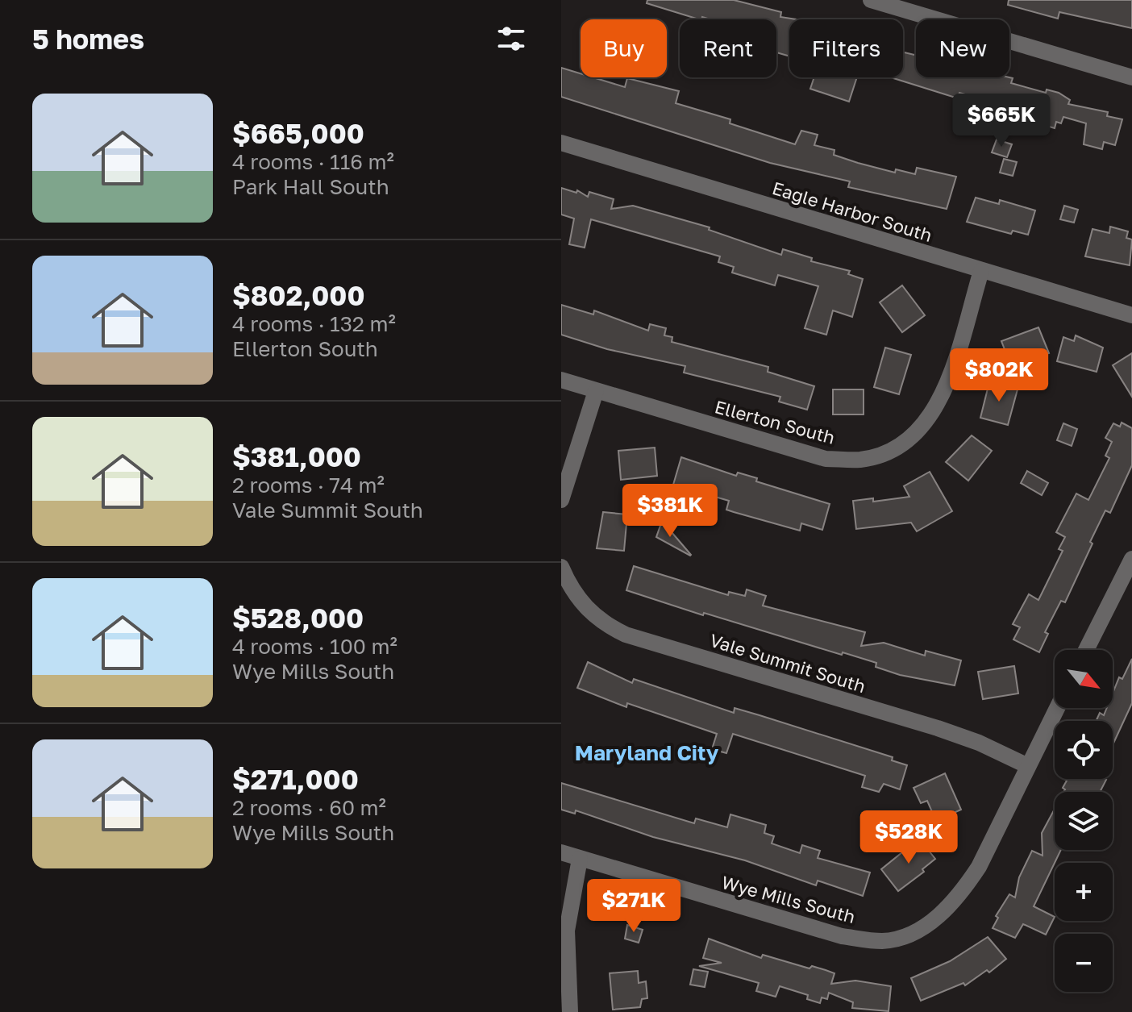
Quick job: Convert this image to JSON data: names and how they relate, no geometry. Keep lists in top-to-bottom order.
{
  "streets": {
    "street": [
      "Eagle Harbor South",
      "Ellerton South",
      "Vale Summit South",
      "Wye Mills South"
    ]
  },
  "crossings": [
    ["Eagle Harbor South", "Ellerton South"],
    ["Vale Summit South", "Wye Mills South"]
  ],
  "districts": ["Maryland City"],
  "north": "bottom right",
  "page": {
    "heading": "5 homes",
    "chip": [
      "Buy",
      "Rent",
      "Filters",
      "New"
    ],
    "list": [
      {
        "name": "$665,000",
        "note": "4 rooms · 116 m² · Park Hall South"
      },
      {
        "name": "$802,000",
        "note": "4 rooms · 132 m² · Ellerton South"
      },
      {
        "name": "$381,000",
        "note": "2 rooms · 74 m² · Vale Summit South"
      },
      {
        "name": "$528,000",
        "note": "4 rooms · 100 m² · Wye Mills South"
      },
      {
        "name": "$271,000",
        "note": "2 rooms · 60 m² · Wye Mills South"
      }
    ],
    "price": [
      "$665K",
      "$802K",
      "$381K",
      "$528K",
      "$271K"
    ],
    "map_buttons": ["+", "−"]
  }
}
